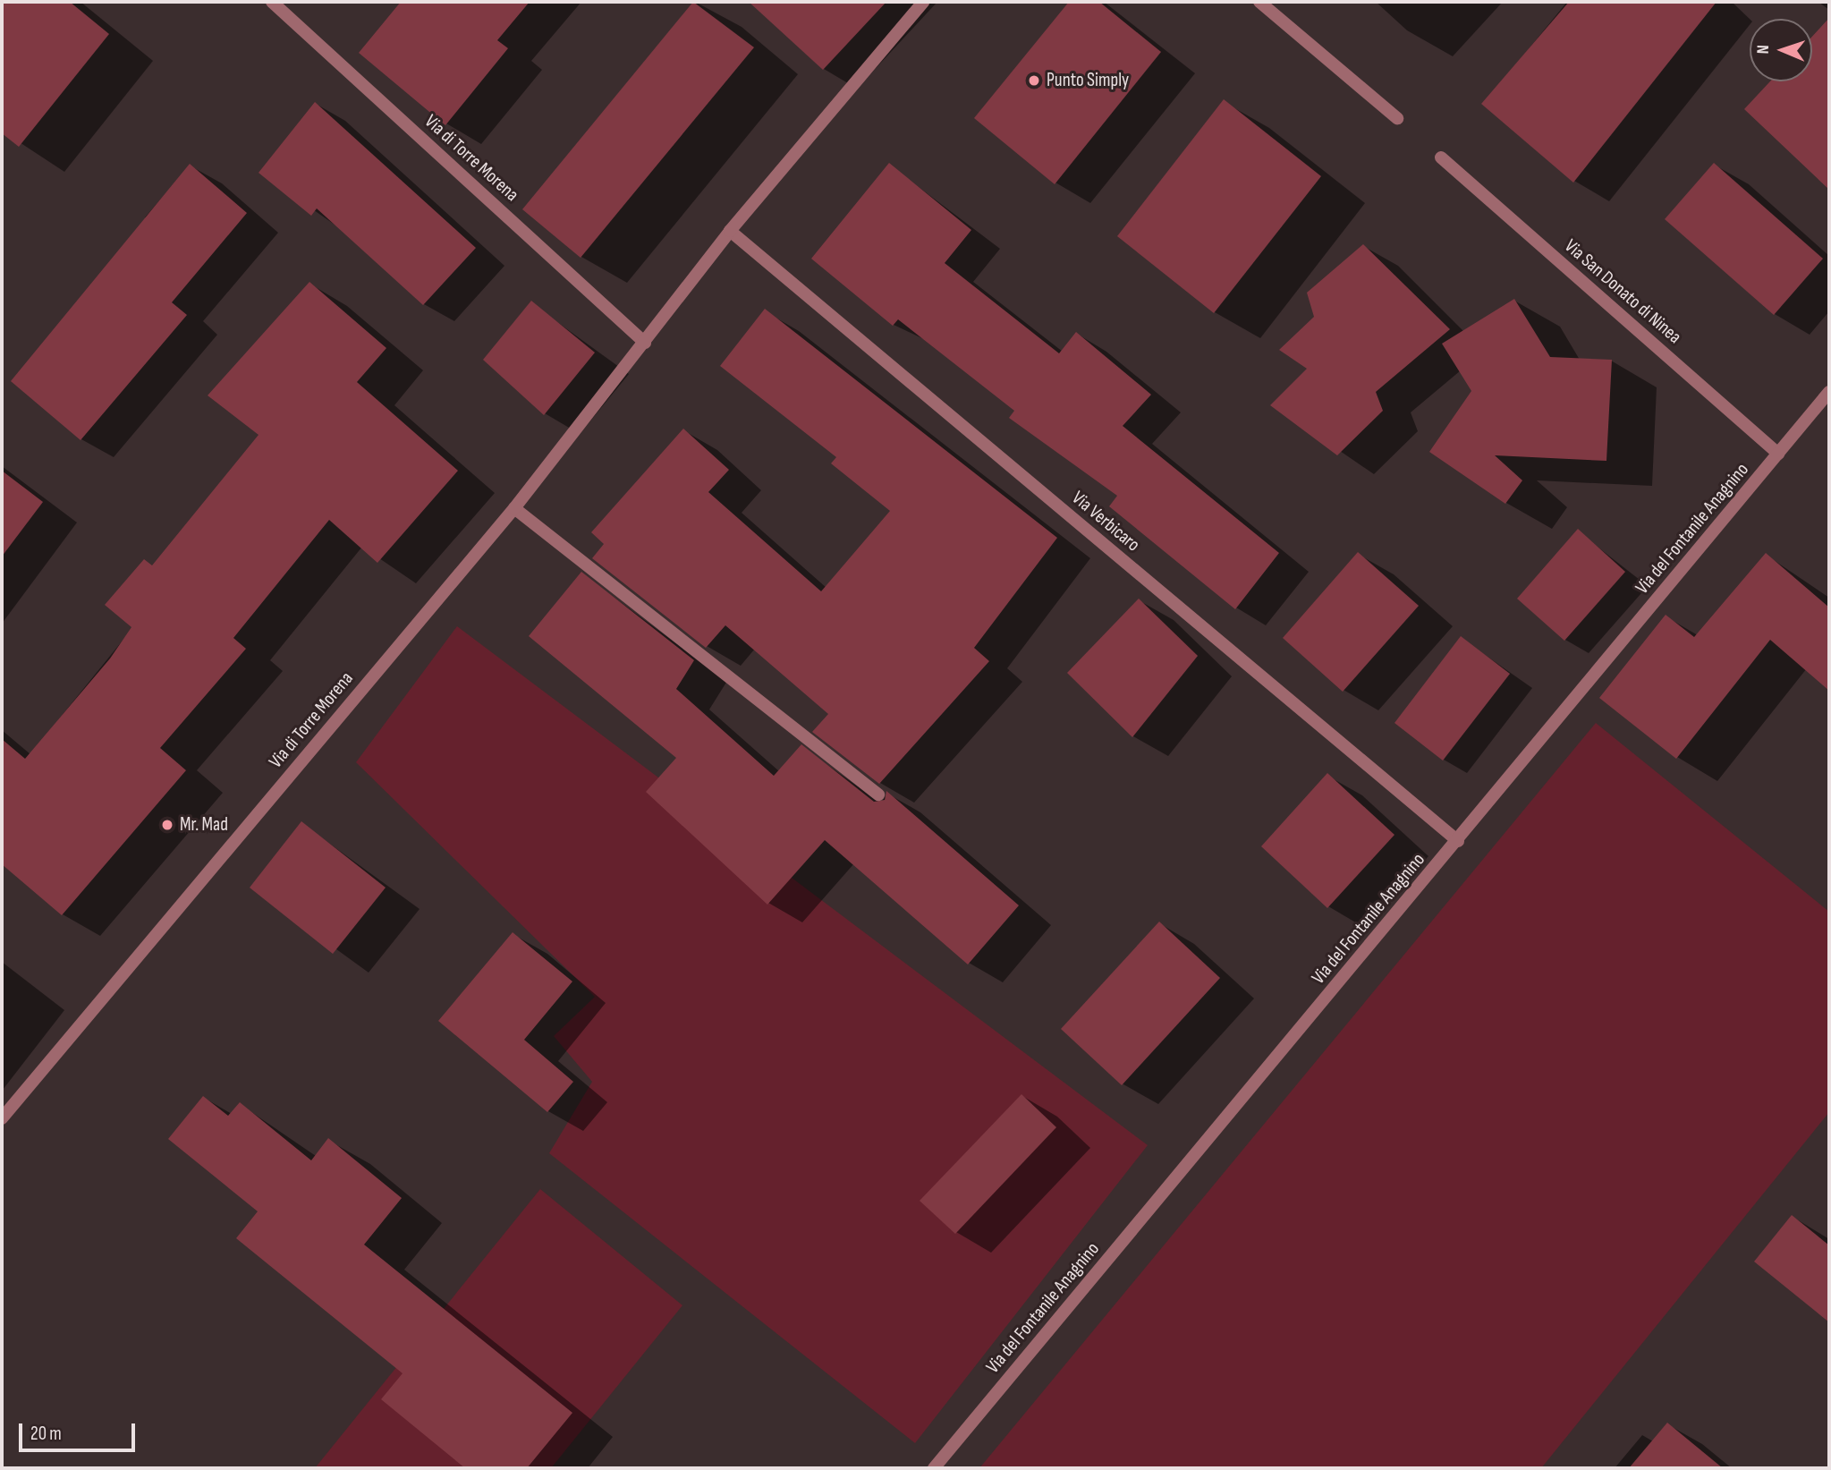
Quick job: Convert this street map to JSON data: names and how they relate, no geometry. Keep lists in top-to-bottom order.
{
  "streets": {
    "street": [
      "Via di Torre Morena",
      "Via San Donato di Ninea",
      "Via Verbicaro",
      "Via del Fontanile Anagnino"
    ]
  },
  "crossings": [
    ["Via di Torre Morena", "Via Verbicaro"],
    ["Via San Donato di Ninea", "Via del Fontanile Anagnino"],
    ["Via Verbicaro", "Via del Fontanile Anagnino"]
  ],
  "places": ["Punto Simply", "Mr. Mad"],
  "scale_bar": "20 m",
  "north": "left"
}
